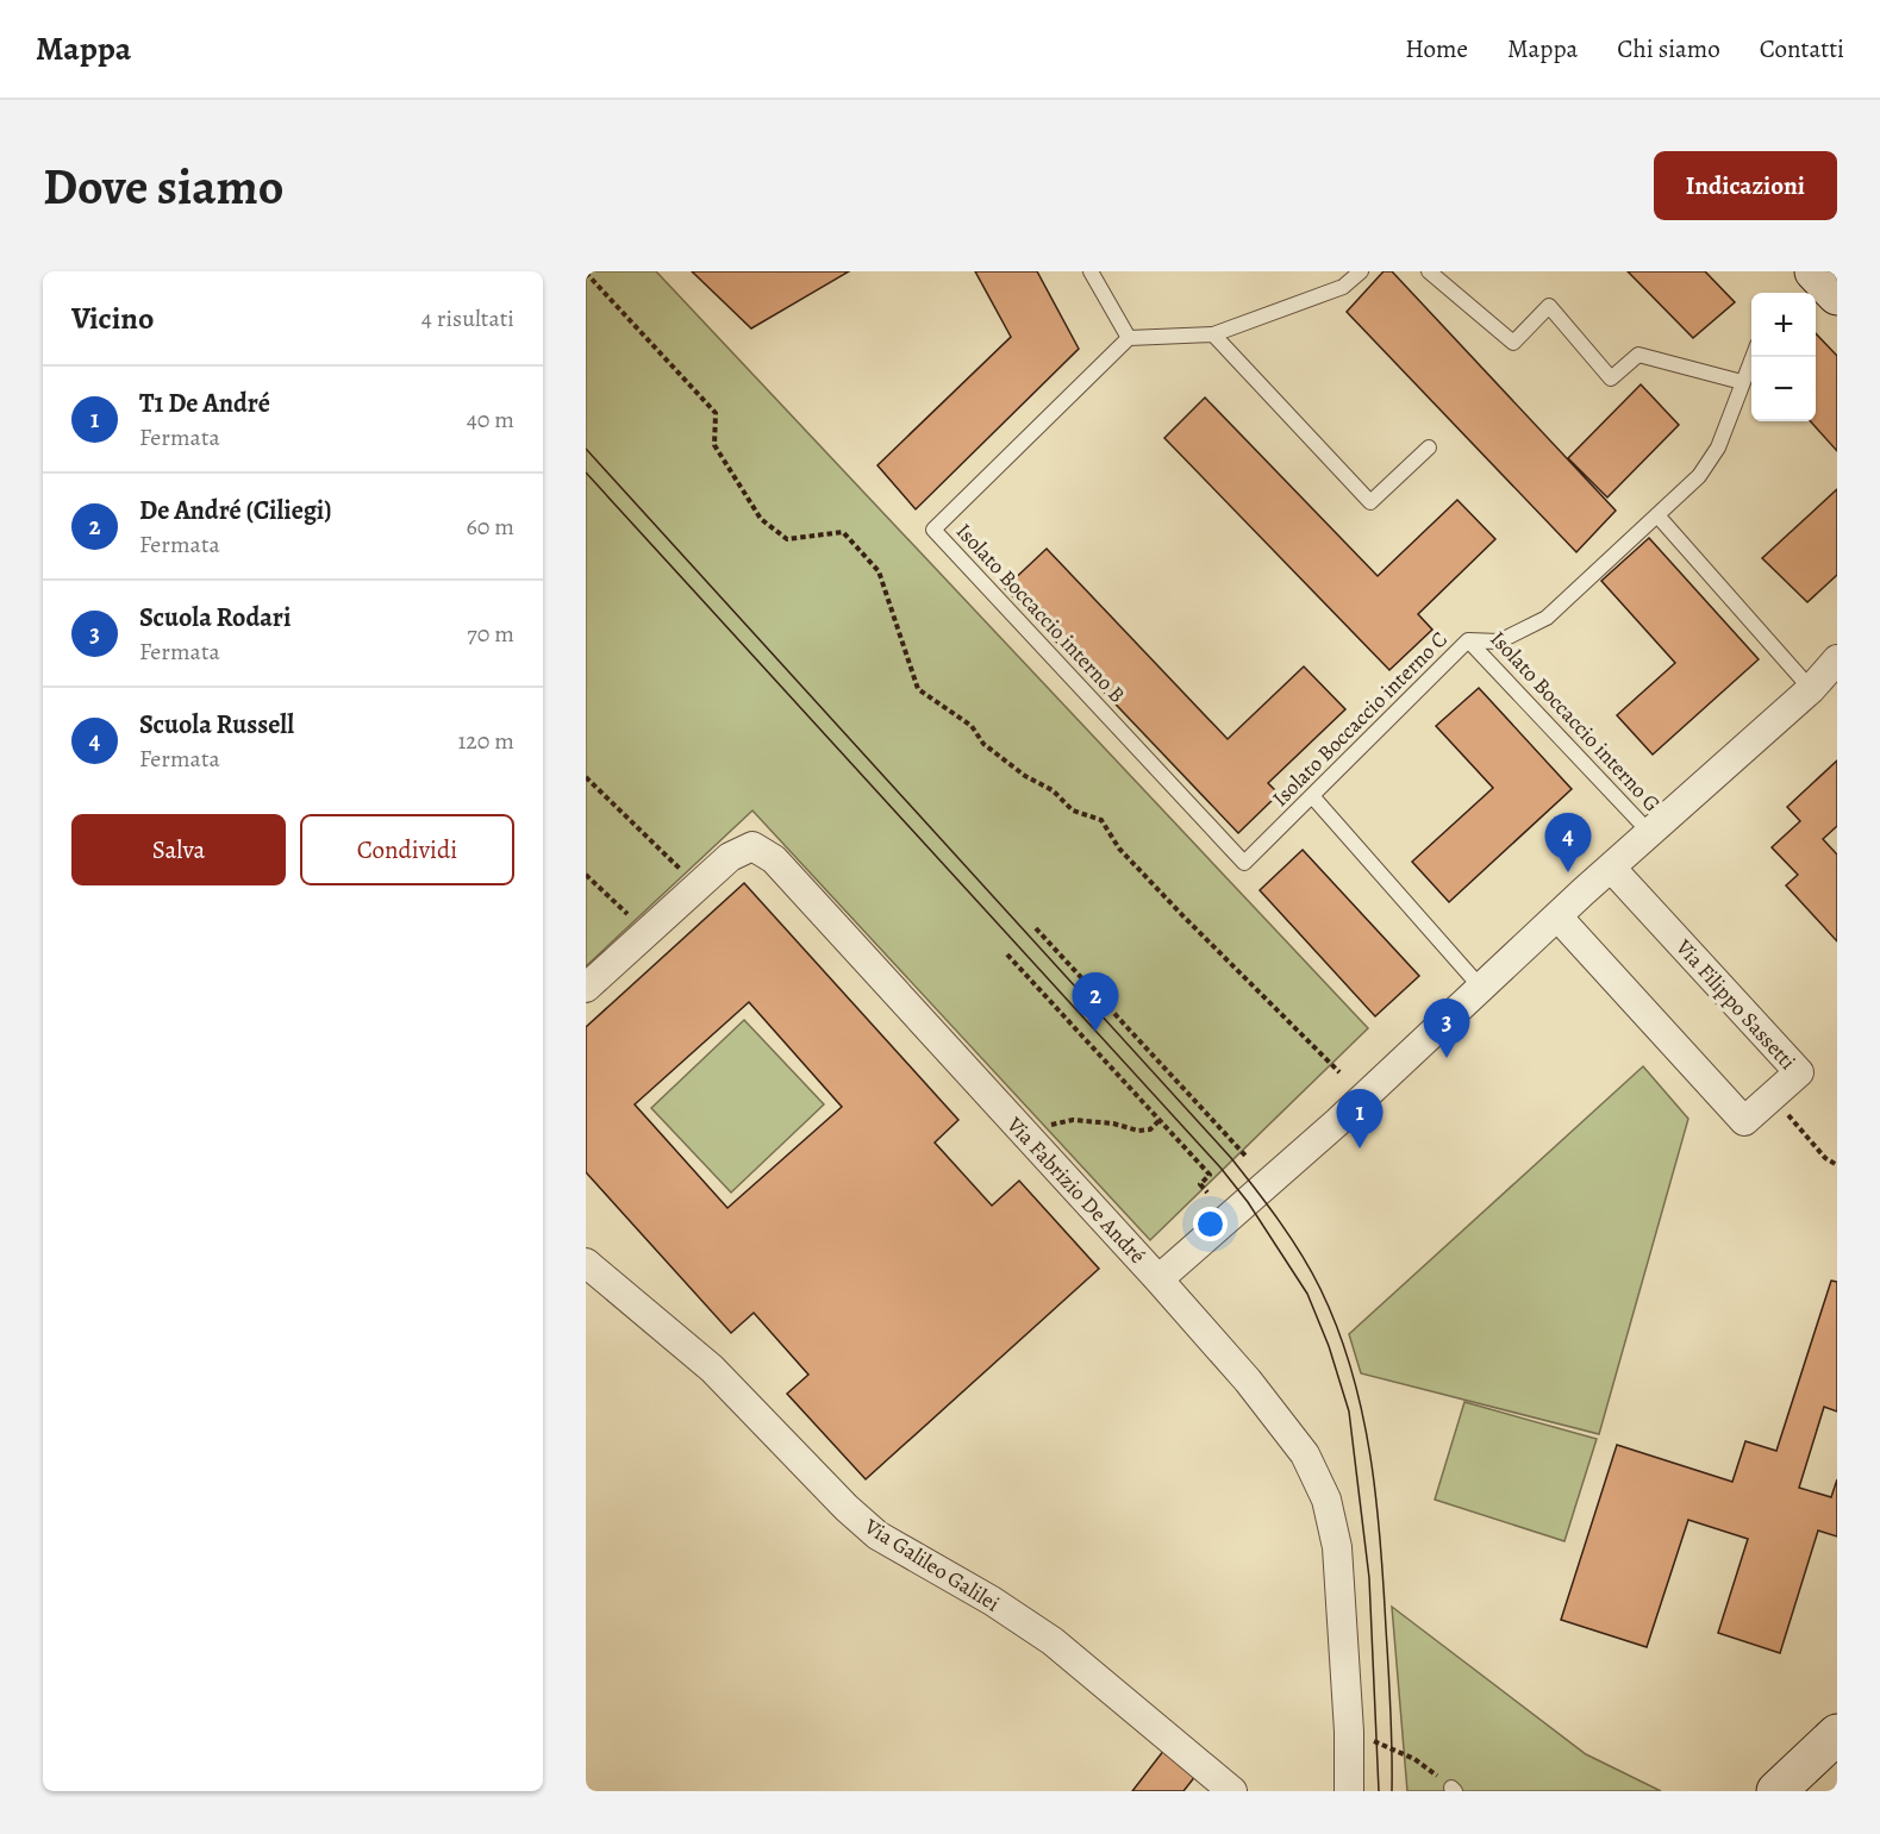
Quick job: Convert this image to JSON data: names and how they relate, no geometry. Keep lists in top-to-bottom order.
{
  "streets": {
    "street": ["Via Filippo Sassetti", "Via Fabrizio De André", "Via Galileo Galilei"],
    "lane": ["Isolato Boccaccio interno B", "Isolato Boccaccio interno C", "Isolato Boccaccio interno G"]
  },
  "crossings": [
    ["Isolato Boccaccio interno B", "Isolato Boccaccio interno C"],
    ["Isolato Boccaccio interno C", "Isolato Boccaccio interno G"]
  ],
  "page": {
    "header": "Mappa",
    "nav": [
      "Home",
      "Mappa",
      "Chi siamo",
      "Contatti"
    ],
    "buttons": [
      "Indicazioni",
      ["Salva", "Condividi"]
    ],
    "title": "Dove siamo",
    "heading": ["Vicino", "4 risultati"],
    "map_buttons": ["+", "−"],
    "list": [
      {
        "mark": "1",
        "name": "T1 De André",
        "note": "Fermata",
        "value": "40 m"
      },
      {
        "mark": "2",
        "name": "De André (Ciliegi)",
        "note": "Fermata",
        "value": "60 m"
      },
      {
        "mark": "3",
        "name": "Scuola Rodari",
        "note": "Fermata",
        "value": "70 m"
      },
      {
        "mark": "4",
        "name": "Scuola Russell",
        "note": "Fermata",
        "value": "120 m"
      }
    ],
    "pins": [
      "4",
      "2",
      "3",
      "1"
    ]
  }
}
